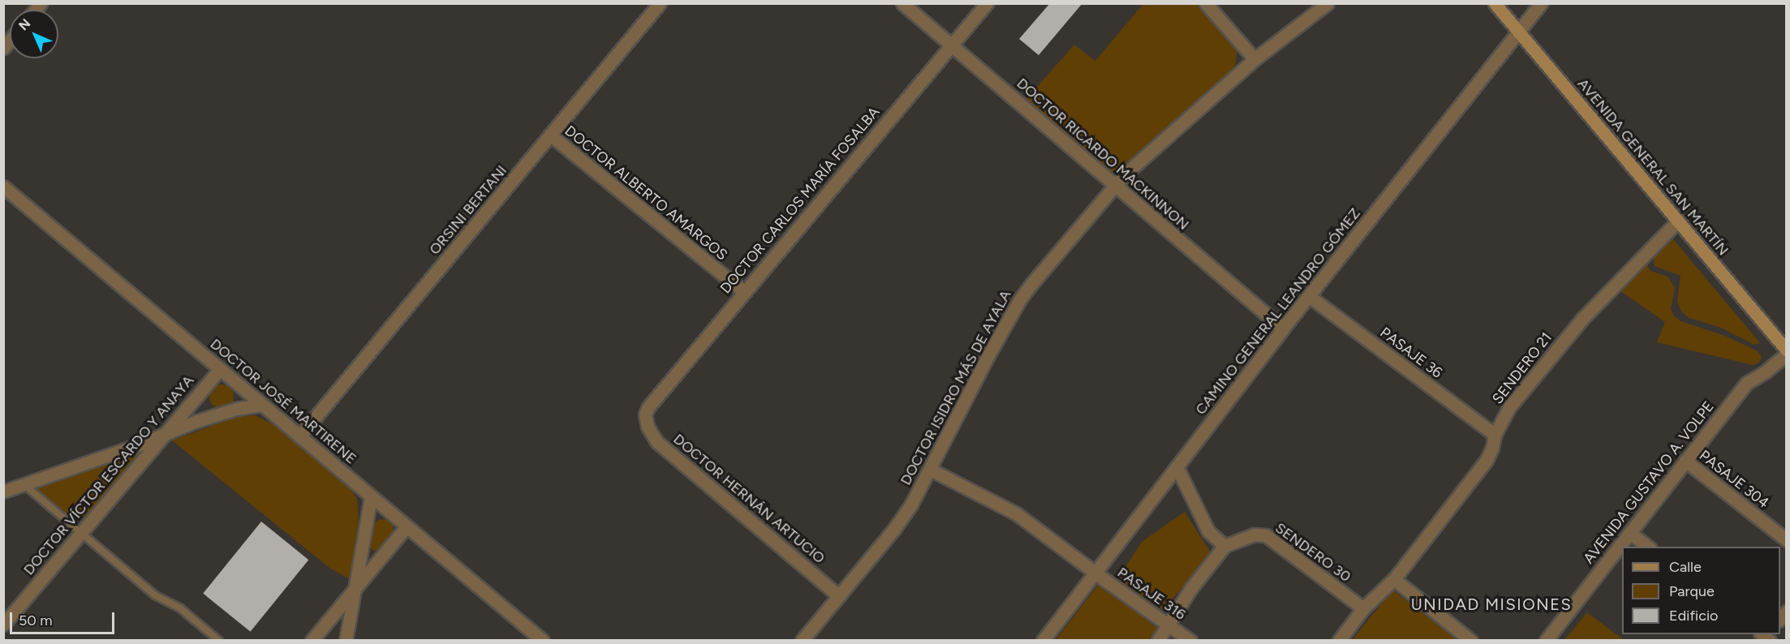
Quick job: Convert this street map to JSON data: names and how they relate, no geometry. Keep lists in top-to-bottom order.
{
  "streets": {
    "main road": ["AVENIDA GENERAL SAN MARTÍN"],
    "street": [
      "DOCTOR RICARDO MACKINNON",
      "DOCTOR ALBERTO AMARGOS",
      "DOCTOR CARLOS MARÍA FOSALBA",
      "ORSINI BERTANI",
      "CAMINO GENERAL LEANDRO GÓMEZ",
      "PASAJE 36",
      "SENDERO 21",
      "DOCTOR ISIDRO MÁS DE AYALA",
      "DOCTOR JOSÉ MARTIRENE",
      "DOCTOR VÍCTOR ESCARDO Y ANAYA",
      "PASAJE 304",
      "AVENIDA GUSTAVO A. VOLPE",
      "DOCTOR HERNÁN ARTUCIO",
      "SENDERO 30",
      "PASAJE 316"
    ]
  },
  "crossings": [
    ["DOCTOR RICARDO MACKINNON", "DOCTOR CARLOS MARÍA FOSALBA"],
    ["DOCTOR RICARDO MACKINNON", "CAMINO GENERAL LEANDRO GÓMEZ"],
    ["DOCTOR RICARDO MACKINNON", "DOCTOR ISIDRO MÁS DE AYALA"],
    ["AVENIDA GENERAL SAN MARTÍN", "CAMINO GENERAL LEANDRO GÓMEZ"],
    ["AVENIDA GENERAL SAN MARTÍN", "SENDERO 21"],
    ["AVENIDA GENERAL SAN MARTÍN", "AVENIDA GUSTAVO A. VOLPE"],
    ["DOCTOR ALBERTO AMARGOS", "DOCTOR CARLOS MARÍA FOSALBA"],
    ["DOCTOR ALBERTO AMARGOS", "ORSINI BERTANI"],
    ["DOCTOR CARLOS MARÍA FOSALBA", "DOCTOR HERNÁN ARTUCIO"],
    ["ORSINI BERTANI", "DOCTOR JOSÉ MARTIRENE"],
    ["CAMINO GENERAL LEANDRO GÓMEZ", "PASAJE 36"],
    ["CAMINO GENERAL LEANDRO GÓMEZ", "PASAJE 316"],
    ["PASAJE 36", "SENDERO 21"],
    ["SENDERO 21", "SENDERO 30"],
    ["DOCTOR ISIDRO MÁS DE AYALA", "DOCTOR HERNÁN ARTUCIO"],
    ["DOCTOR ISIDRO MÁS DE AYALA", "PASAJE 316"],
    ["DOCTOR JOSÉ MARTIRENE", "DOCTOR VÍCTOR ESCARDO Y ANAYA"],
    ["PASAJE 304", "AVENIDA GUSTAVO A. VOLPE"]
  ],
  "districts": ["UNIDAD MISIONES"],
  "legend": ["Calle", "Parque", "Edificio"],
  "scale_bar": "50 m",
  "north": "top left"
}
